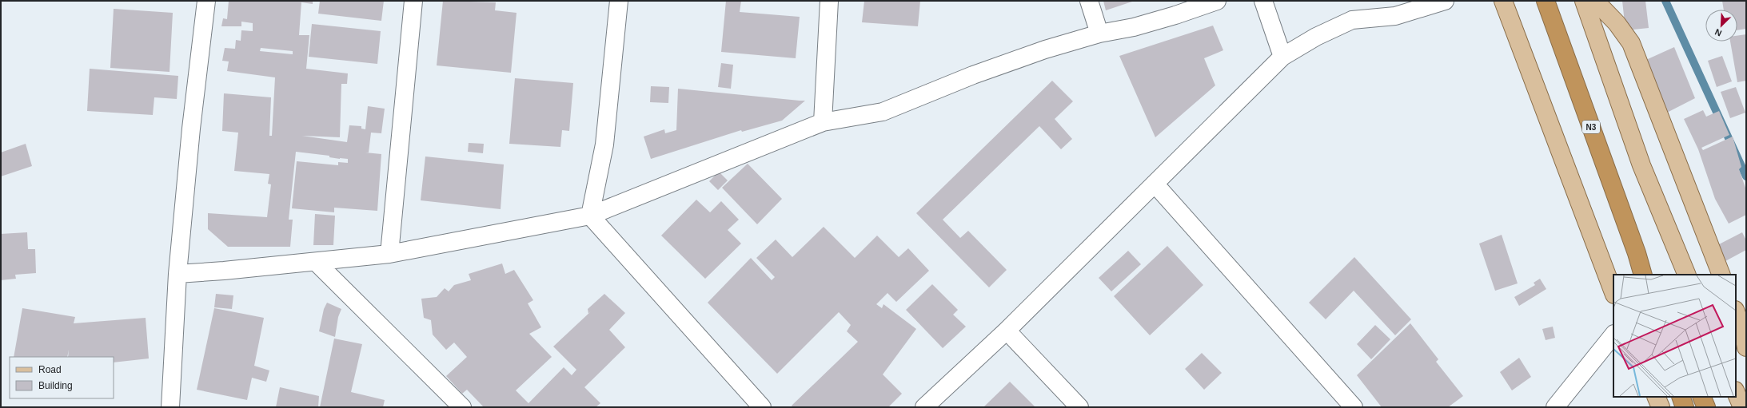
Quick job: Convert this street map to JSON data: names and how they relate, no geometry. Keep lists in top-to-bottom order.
{
  "streets": {
    "highway": ["N3"]
  },
  "legend": ["Road", "Building"],
  "north": "bottom left"
}
